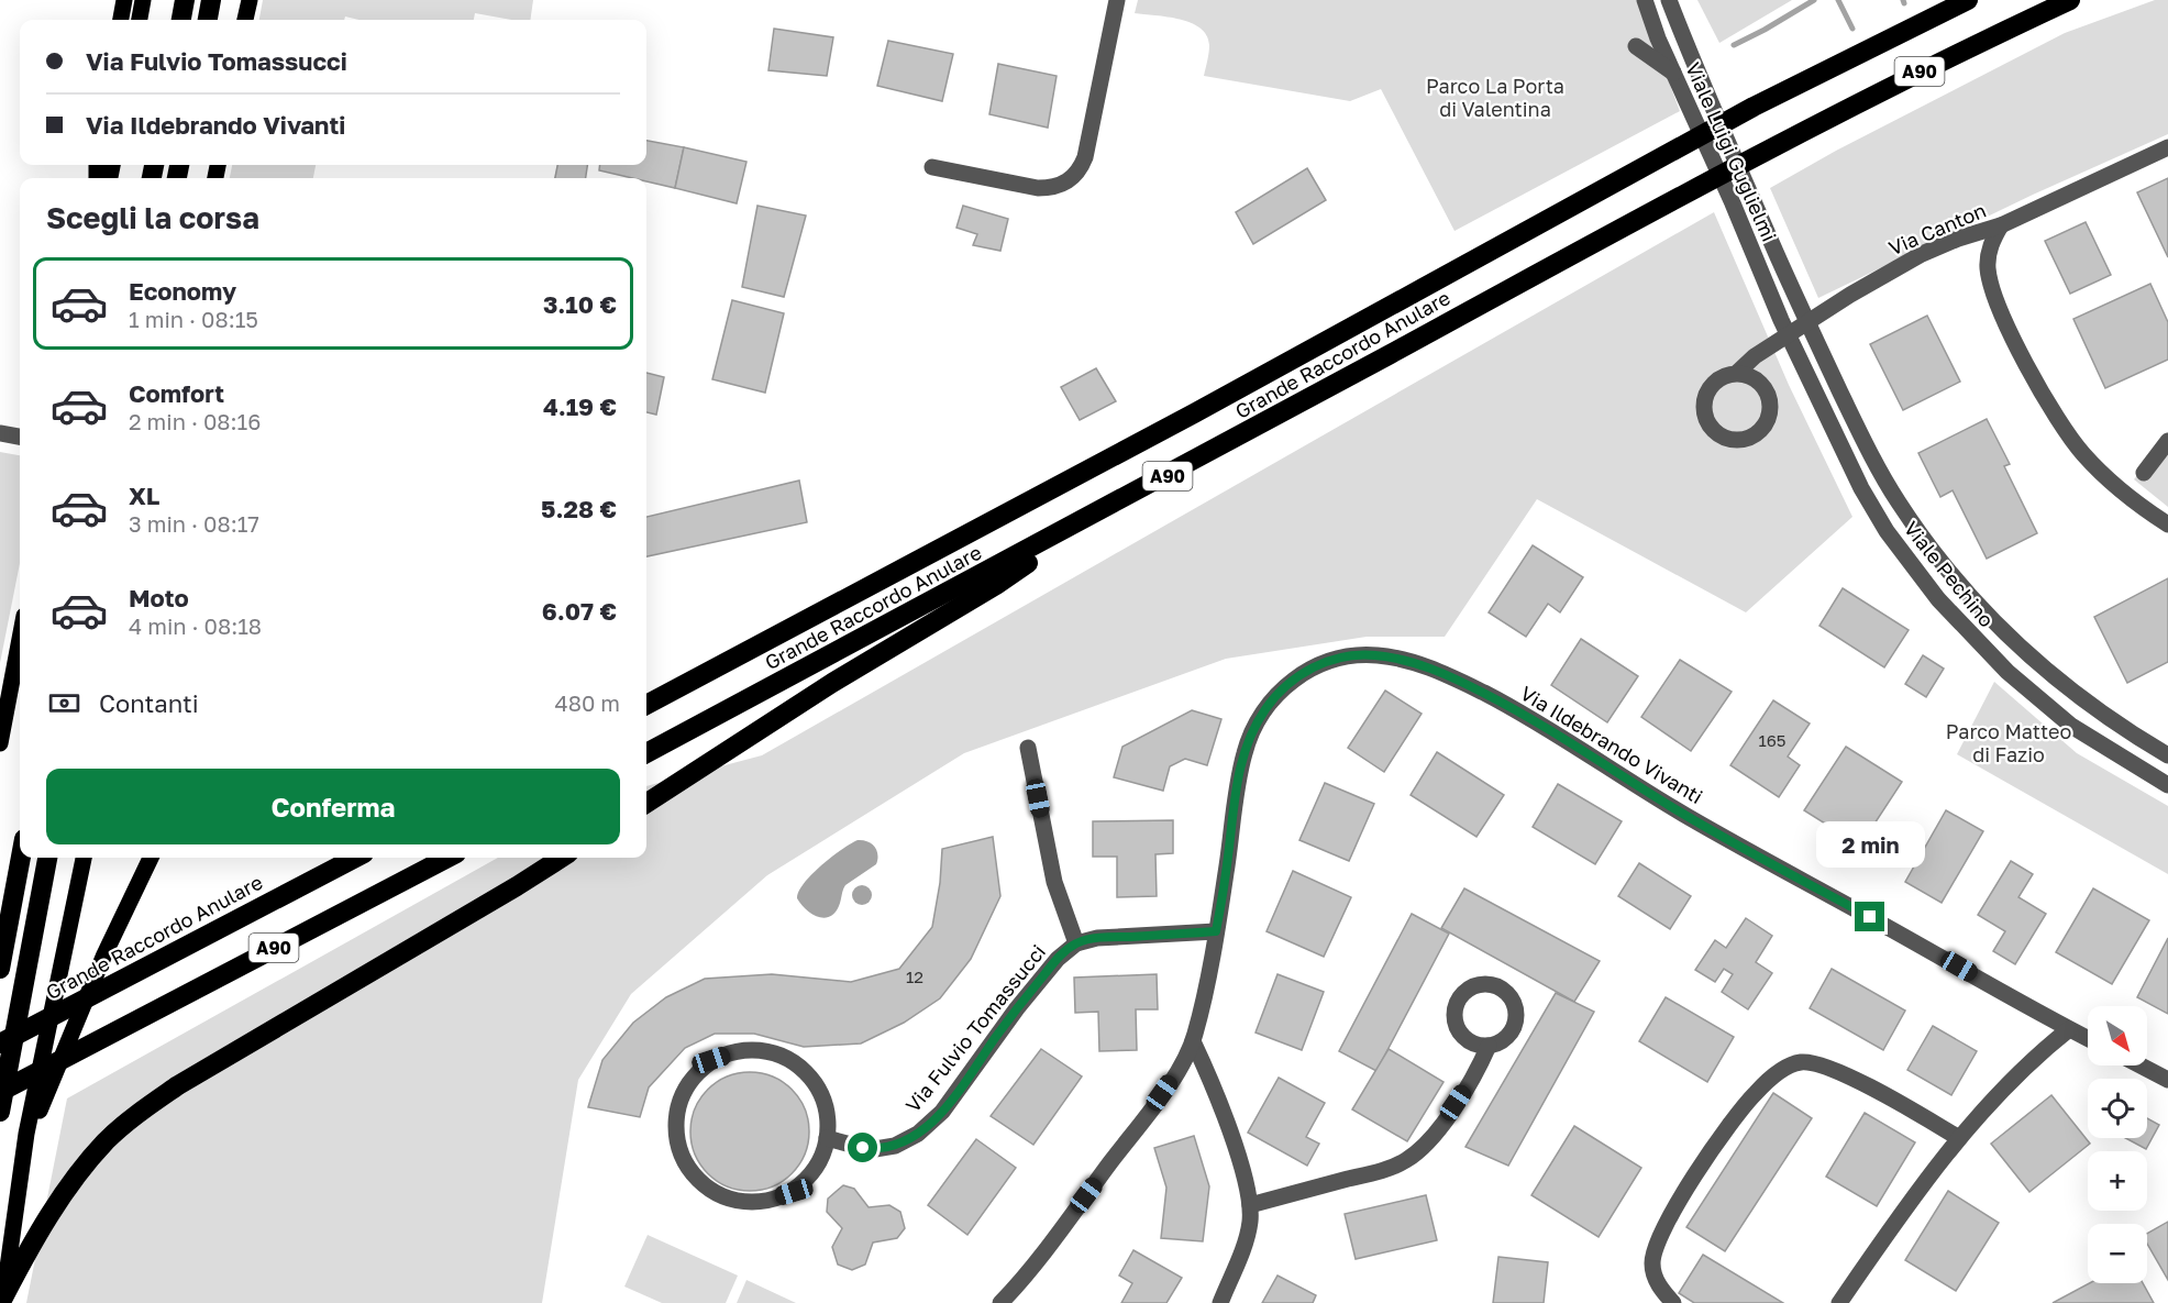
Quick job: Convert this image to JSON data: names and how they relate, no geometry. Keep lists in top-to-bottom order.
{
  "streets": {
    "highway": ["A90", "Grande Raccordo Anulare"],
    "street": [
      "Viale Luigi Guglielmi",
      "Via Canton",
      "Viale Pechino",
      "Via Ildebrando Vivanti",
      "Via Fulvio Tomassucci"
    ]
  },
  "crossings": [
    ["Viale Luigi Guglielmi", "Viale Pechino"],
    ["Via Ildebrando Vivanti", "Via Fulvio Tomassucci"]
  ],
  "parks": ["Parco La Porta di Valentina", "Parco Matteo di Fazio"],
  "house_numbers": ["165", "12"],
  "north": "bottom right",
  "page": {
    "banner": ["Via Fulvio Tomassucci", "Via Ildebrando Vivanti"],
    "heading": "Scegli la corsa",
    "list": [
      {
        "name": "Economy",
        "note": "1 min · 08:15",
        "value": "3.10 €"
      },
      {
        "name": "Comfort",
        "note": "2 min · 08:16",
        "value": "4.19 €"
      },
      {
        "name": "XL",
        "note": "3 min · 08:17",
        "value": "5.28 €"
      },
      {
        "name": "Moto",
        "note": "4 min · 08:18",
        "value": "6.07 €"
      }
    ],
    "pay": ["Contanti", "480 m"],
    "buttons": "Conferma",
    "bubble": "2 min",
    "map_buttons": ["+", "−"]
  }
}
